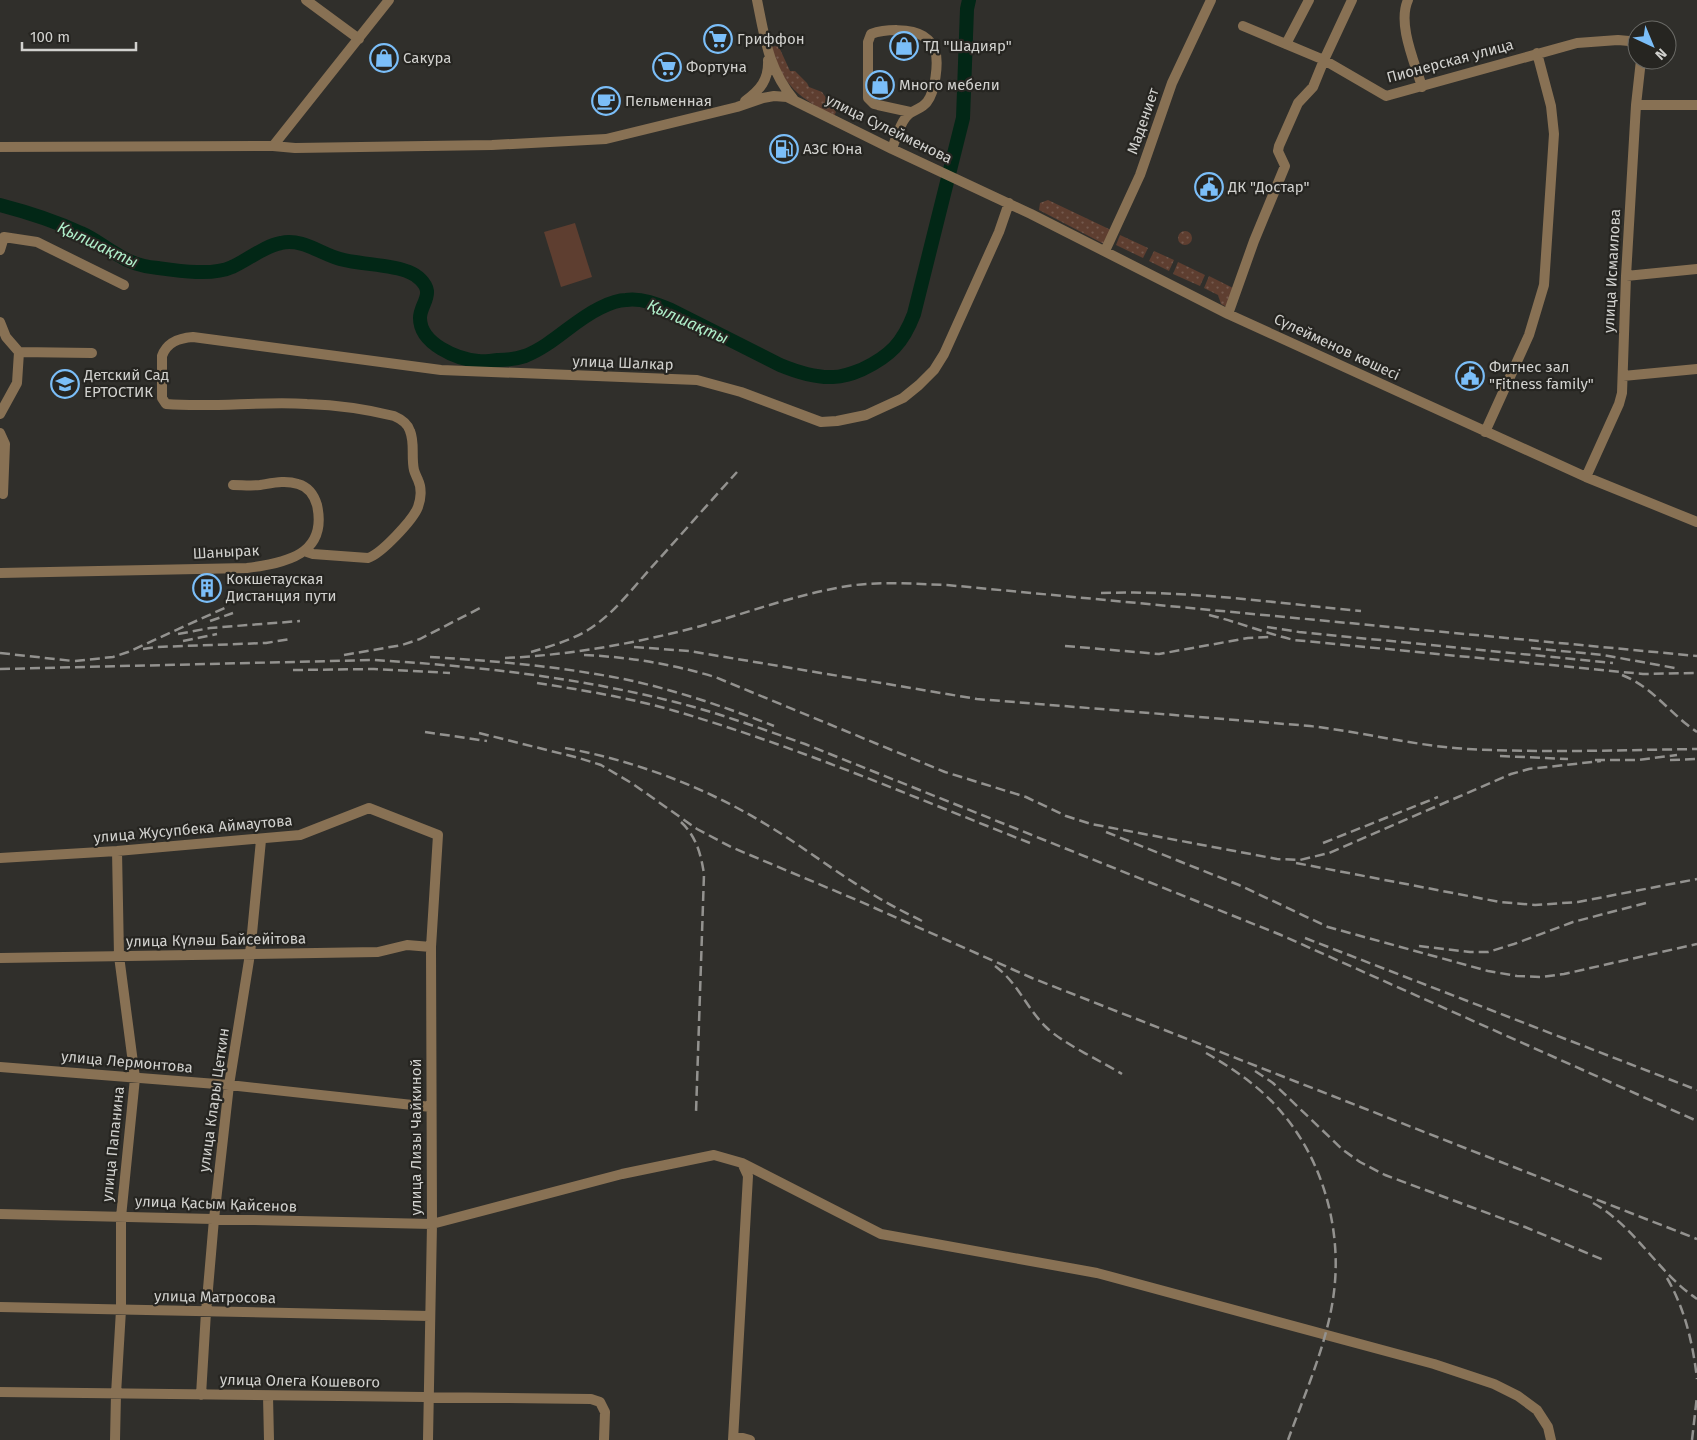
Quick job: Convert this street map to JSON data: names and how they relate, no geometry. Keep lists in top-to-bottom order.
{
  "streets": {
    "street": [
      "Пионерская улица",
      "Мадениет",
      "улица Сулейменова",
      "улица Исмаилова",
      "Сүлейменов көшесі",
      "улица Шалкар",
      "Шанырак",
      "улица Жусупбека Аймаутова",
      "улица Күләш Байсейітова",
      "улица Лермонтова",
      "улица Клары Цеткин",
      "улица Лизы Чайкиной",
      "улица Папанина",
      "улица Қасым Қайсенов",
      "улица Матросова",
      "улица Олега Кошевого"
    ]
  },
  "crossings": [
    ["Мадениет", "Сүлейменов көшесі"],
    ["улица Сулейменова", "Сүлейменов көшесі"],
    ["улица Исмаилова", "Сүлейменов көшесі"],
    ["Сүлейменов көшесі", "улица Шалкар"],
    ["улица Шалкар", "Шанырак"],
    ["улица Жусупбека Аймаутова", "улица Клары Цеткин"],
    ["улица Жусупбека Аймаутова", "улица Лизы Чайкиной"],
    ["улица Жусупбека Аймаутова", "улица Папанина"],
    ["улица Күләш Байсейітова", "улица Клары Цеткин"],
    ["улица Күләш Байсейітова", "улица Лизы Чайкиной"],
    ["улица Күләш Байсейітова", "улица Папанина"],
    ["улица Лермонтова", "улица Клары Цеткин"],
    ["улица Лермонтова", "улица Лизы Чайкиной"],
    ["улица Лермонтова", "улица Папанина"],
    ["улица Клары Цеткин", "улица Қасым Қайсенов"],
    ["улица Клары Цеткин", "улица Матросова"],
    ["улица Клары Цеткин", "улица Олега Кошевого"],
    ["улица Лизы Чайкиной", "улица Қасым Қайсенов"],
    ["улица Лизы Чайкиной", "улица Матросова"],
    ["улица Лизы Чайкиной", "улица Олега Кошевого"],
    ["улица Папанина", "улица Қасым Қайсенов"],
    ["улица Папанина", "улица Матросова"],
    ["улица Папанина", "улица Олега Кошевого"]
  ],
  "water": ["Қылшақты"],
  "places": {
    "supermarket": ["Гриффон", "Фортуна"],
    "shop": ["ТД \"Шадияр\"", "Сакура", "Много мебели"],
    "cafe": ["Пельменная"],
    "fuel station": ["АЗС Юна"],
    "public building": ["ДК \"Достар\"", "Фитнес зал \"Fitness family\""],
    "school or university": ["Детский Сад ЕРТОСТИК"],
    "building": ["Кокшетауская Дистанция пути"]
  },
  "scale_bar": "100 m",
  "north": "bottom right"
}
